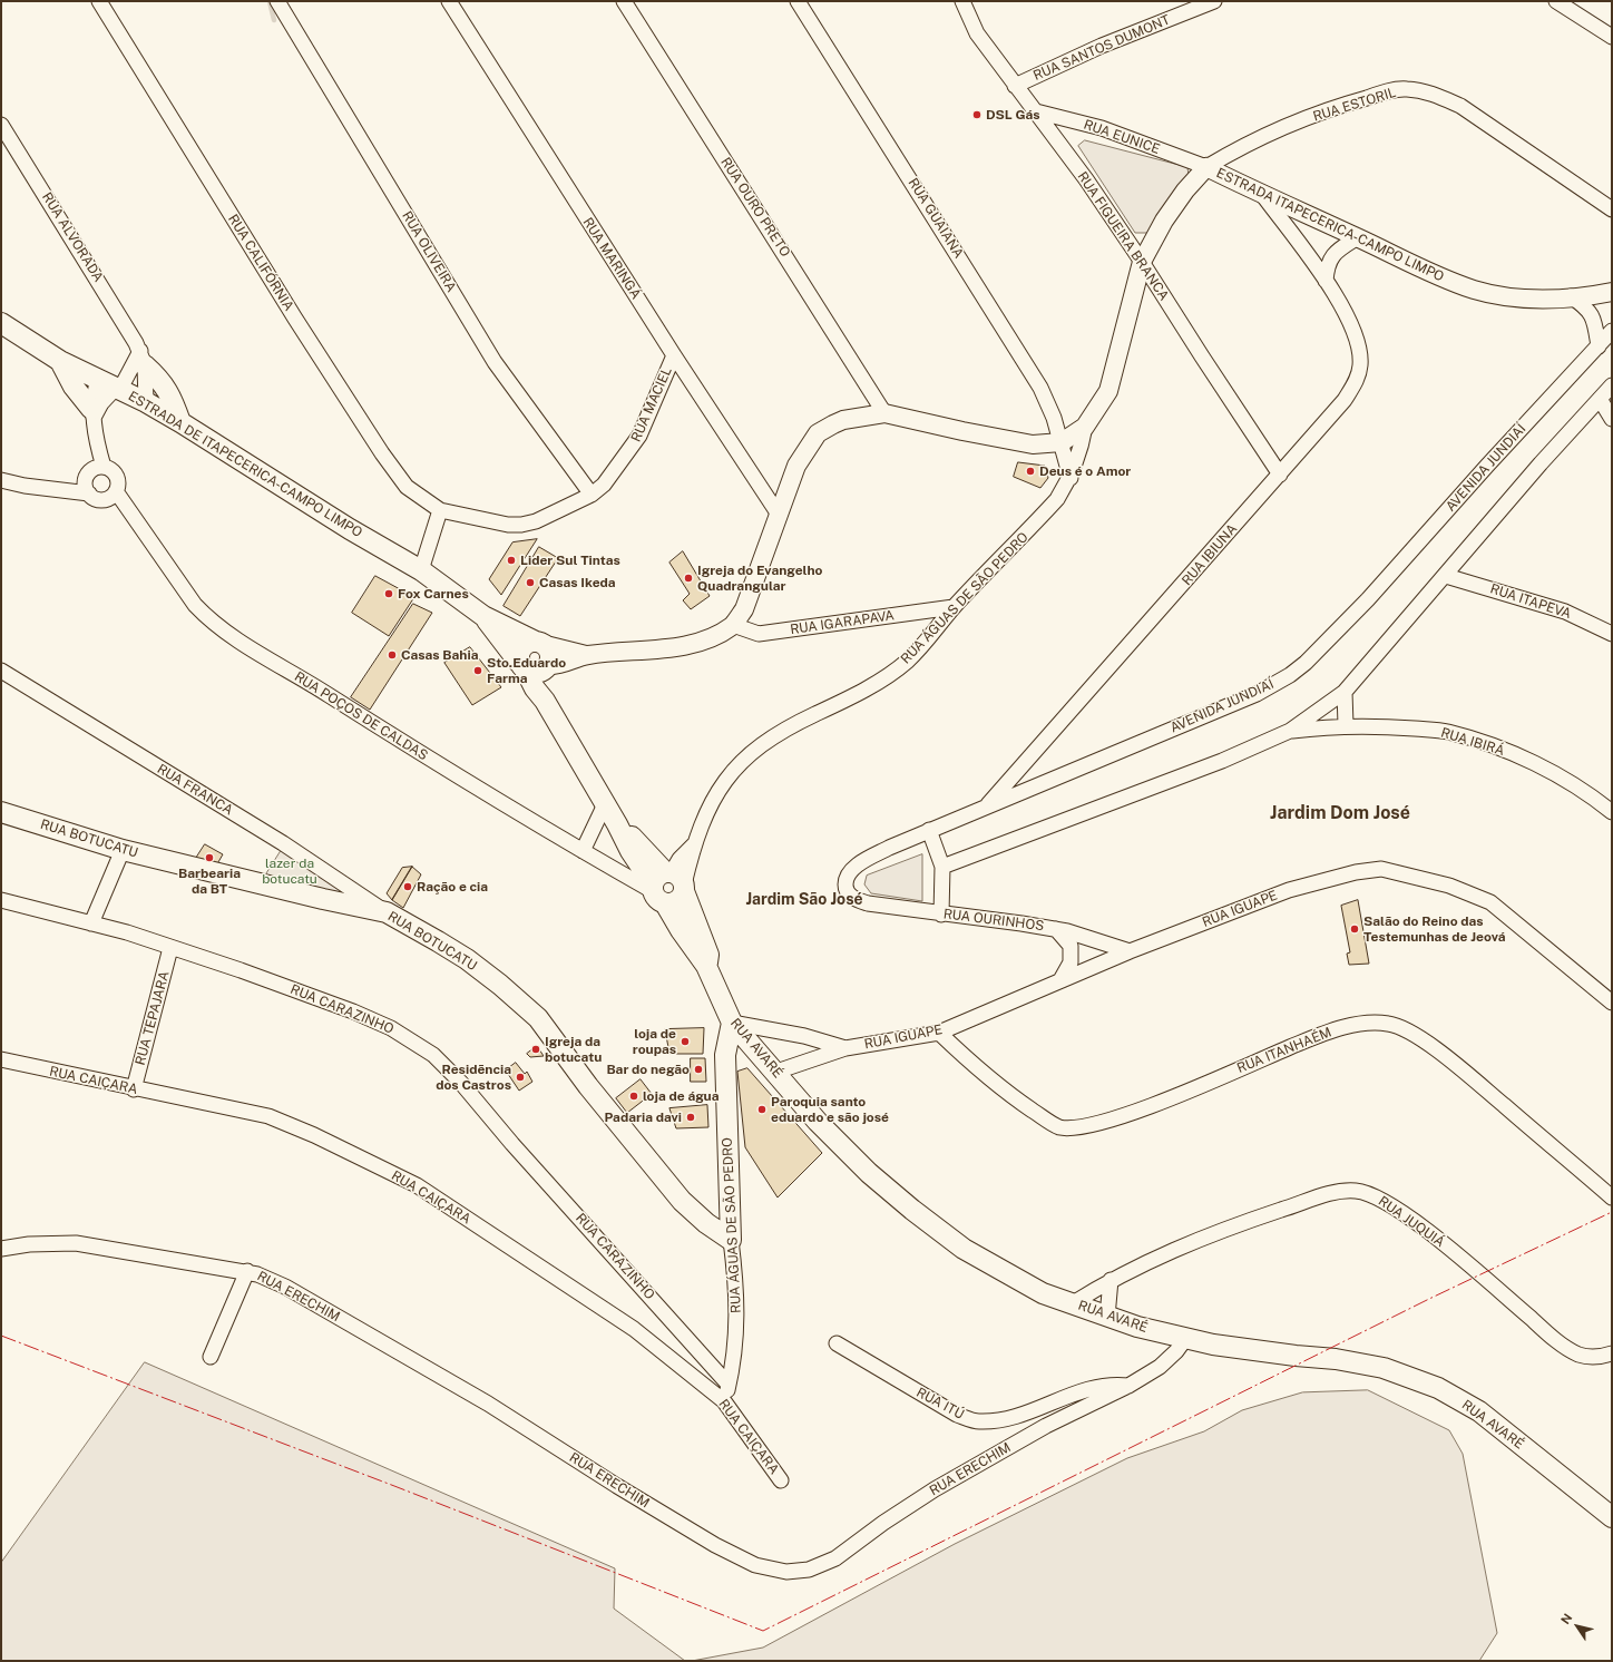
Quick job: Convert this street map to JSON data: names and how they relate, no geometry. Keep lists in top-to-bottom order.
{
  "streets": {
    "main road": [
      "ESTRADA DE ITAPECERICA-CAMPO LIMPO",
      "RUA ÁGUAS DE SÃO PEDRO",
      "RUA BOTUCATU",
      "RUA AVARÉ"
    ],
    "street": [
      "RUA SANTOS DUMONT",
      "RUA ESTORIL",
      "RUA EUNICE",
      "RUA OURO PRETO",
      "RUA GUAIANA",
      "ESTRADA ITAPECERICA-CAMPO LIMPO",
      "RUA FIGUEIRA BRANCA",
      "RUA ALVORADA",
      "RUA OLIVEIRA",
      "RUA MARINGÁ",
      "RUA CALIFÓRNIA",
      "RUA MACIEL",
      "AVENIDA JUNDIAÍ",
      "RUA IBIUNA",
      "RUA ITAPEVA",
      "RUA IGARAPAVA",
      "RUA POÇOS DE CALDAS",
      "RUA IBIRÁ",
      "RUA FRANCA",
      "RUA IGUAPE",
      "RUA OURINHOS",
      "RUA CARAZINHO",
      "RUA TEPAJARA",
      "RUA ITANHAÉM",
      "RUA CAIÇARA",
      "RUA JUQUIÁ",
      "RUA ERECHIM",
      "RUA ITÚ"
    ]
  },
  "crossings": [
    ["RUA SANTOS DUMONT", "RUA FIGUEIRA BRANCA"],
    ["RUA ESTORIL", "RUA EUNICE"],
    ["RUA ESTORIL", "ESTRADA ITAPECERICA-CAMPO LIMPO"],
    ["RUA EUNICE", "ESTRADA ITAPECERICA-CAMPO LIMPO"],
    ["RUA EUNICE", "RUA FIGUEIRA BRANCA"],
    ["RUA GUAIANA", "ESTRADA ITAPECERICA-CAMPO LIMPO"],
    ["ESTRADA ITAPECERICA-CAMPO LIMPO", "RUA FIGUEIRA BRANCA"],
    ["ESTRADA ITAPECERICA-CAMPO LIMPO", "RUA IBIUNA"],
    ["ESTRADA ITAPECERICA-CAMPO LIMPO", "RUA ÁGUAS DE SÃO PEDRO"],
    ["RUA FIGUEIRA BRANCA", "RUA IBIUNA"],
    ["RUA ALVORADA", "ESTRADA DE ITAPECERICA-CAMPO LIMPO"],
    ["RUA OLIVEIRA", "RUA MACIEL"],
    ["RUA MARINGÁ", "RUA MACIEL"],
    ["RUA CALIFÓRNIA", "RUA MACIEL"],
    ["ESTRADA DE ITAPECERICA-CAMPO LIMPO", "RUA IGARAPAVA"],
    ["ESTRADA DE ITAPECERICA-CAMPO LIMPO", "RUA AVARÉ"],
    ["AVENIDA JUNDIAÍ", "RUA IBIUNA"],
    ["AVENIDA JUNDIAÍ", "RUA OURINHOS"],
    ["RUA ÁGUAS DE SÃO PEDRO", "RUA IGARAPAVA"],
    ["RUA ÁGUAS DE SÃO PEDRO", "RUA POÇOS DE CALDAS"],
    ["RUA ÁGUAS DE SÃO PEDRO", "RUA BOTUCATU"],
    ["RUA ÁGUAS DE SÃO PEDRO", "RUA IGUAPE"],
    ["RUA ÁGUAS DE SÃO PEDRO", "RUA CARAZINHO"],
    ["RUA ÁGUAS DE SÃO PEDRO", "RUA AVARÉ"],
    ["RUA ÁGUAS DE SÃO PEDRO", "RUA CAIÇARA"],
    ["RUA POÇOS DE CALDAS", "RUA AVARÉ"],
    ["RUA FRANCA", "RUA BOTUCATU"],
    ["RUA IGUAPE", "RUA OURINHOS"],
    ["RUA IGUAPE", "RUA AVARÉ"],
    ["RUA IGUAPE", "RUA ITANHAÉM"],
    ["RUA CARAZINHO", "RUA TEPAJARA"],
    ["RUA TEPAJARA", "RUA CAIÇARA"],
    ["RUA AVARÉ", "RUA JUQUIÁ"],
    ["RUA AVARÉ", "RUA ERECHIM"],
    ["RUA ERECHIM", "RUA ITÚ"]
  ],
  "districts": ["Jardim Dom José", "Jardim São José"],
  "parks": ["lazer da botucatu"],
  "places": [
    "DSL Gás",
    "Deus é o Amor",
    "Lider Sul Tintas",
    "Igreja do Evangelho Quadrangular",
    "Casas Ikeda",
    "Fox Carnes",
    "Casas Bahia",
    "Sto.Eduardo Farma",
    "Barbearia da BT",
    "Ração e cia",
    "Salão do Reino das Testemunhas de Jeová",
    "loja de roupas",
    "Igreja da botucatu",
    "Bar do negão",
    "Residẽncia dos Castros",
    "loja de água",
    "Paroquia santo eduardo e são josé",
    "Padaria davi"
  ],
  "north": "top left"
}
